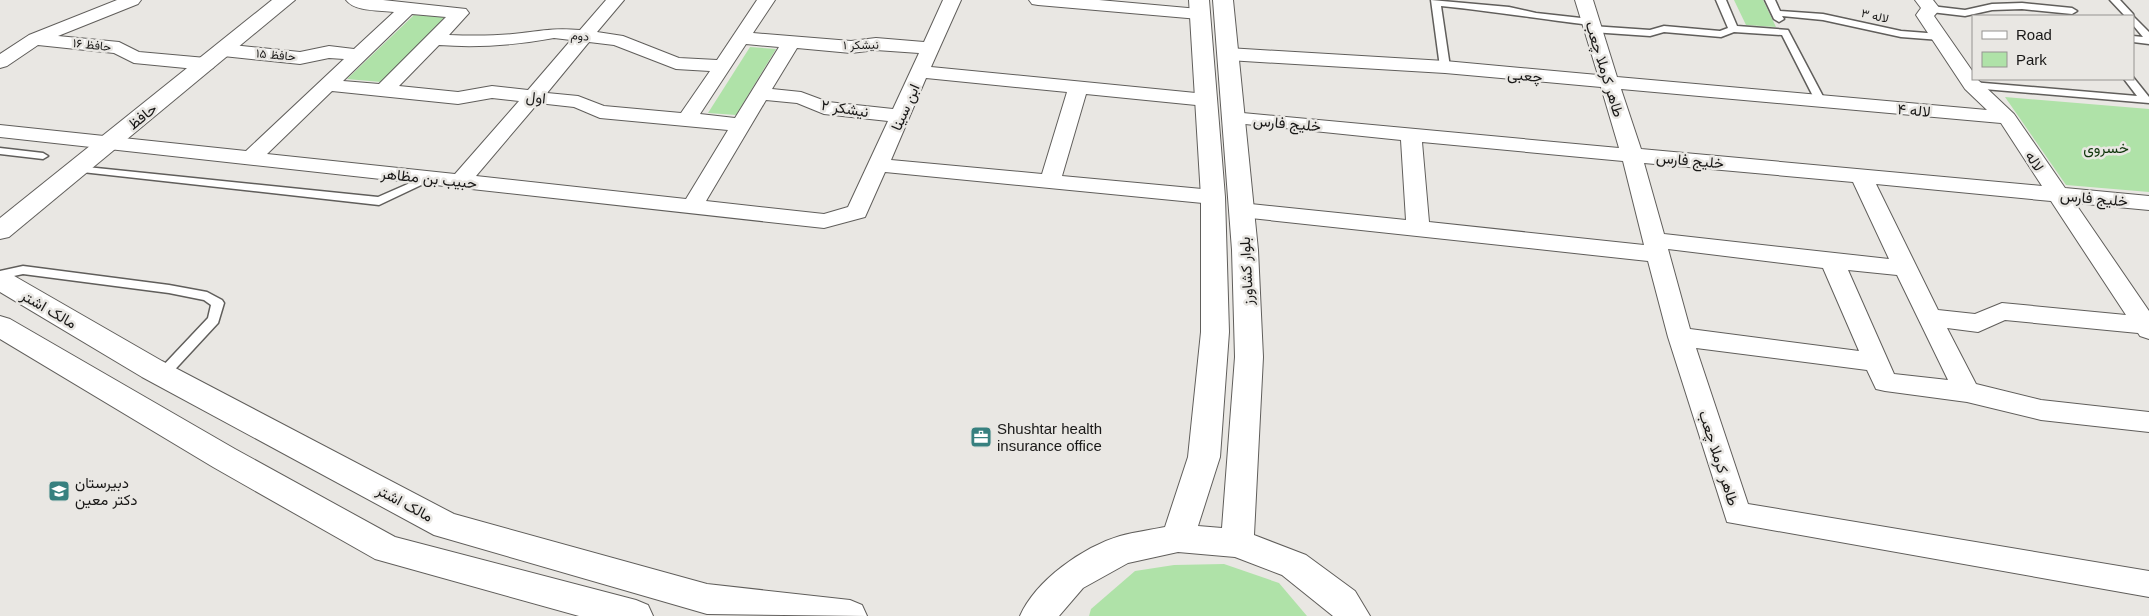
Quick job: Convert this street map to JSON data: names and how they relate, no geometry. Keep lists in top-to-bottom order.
{
  "streets": {
    "street": [
      "دوم",
      "حافظ ۱۶",
      "نیشکر ۱",
      "حافظ ۱۵",
      "طاهر کرملا چعب",
      "چعبی",
      "اول",
      "ابن سینا",
      "نیشکر ۲",
      "لاله ۴",
      "حافظ",
      "خلیج فارس",
      "لاله",
      "حبیب بن مظاهر",
      "بلوار کشاورز",
      "مالک اشتر"
    ],
    "lane": ["لاله ۳"]
  },
  "crossings": [
    ["لاله ۳", "لاله"],
    ["حافظ ۱۶", "حافظ ۱۵"],
    ["حافظ ۱۶", "حافظ"],
    ["نیشکر ۱", "ابن سینا"],
    ["حافظ ۱۵", "حافظ"],
    ["طاهر کرملا چعب", "چعبی"],
    ["طاهر کرملا چعب", "خلیج فارس"],
    ["چعبی", "لاله ۴"],
    ["چعبی", "بلوار کشاورز"],
    ["ابن سینا", "نیشکر ۲"],
    ["ابن سینا", "حبیب بن مظاهر"],
    ["لاله ۴", "لاله"],
    ["حافظ", "حبیب بن مظاهر"],
    ["خلیج فارس", "لاله"],
    ["خلیج فارس", "بلوار کشاورز"]
  ],
  "parks": ["خسروی"],
  "places": {
    "office": ["Shushtar health insurance office"],
    "school or university": ["دبیرستان دکتر معین"]
  },
  "legend": ["Road", "Park"]
}
